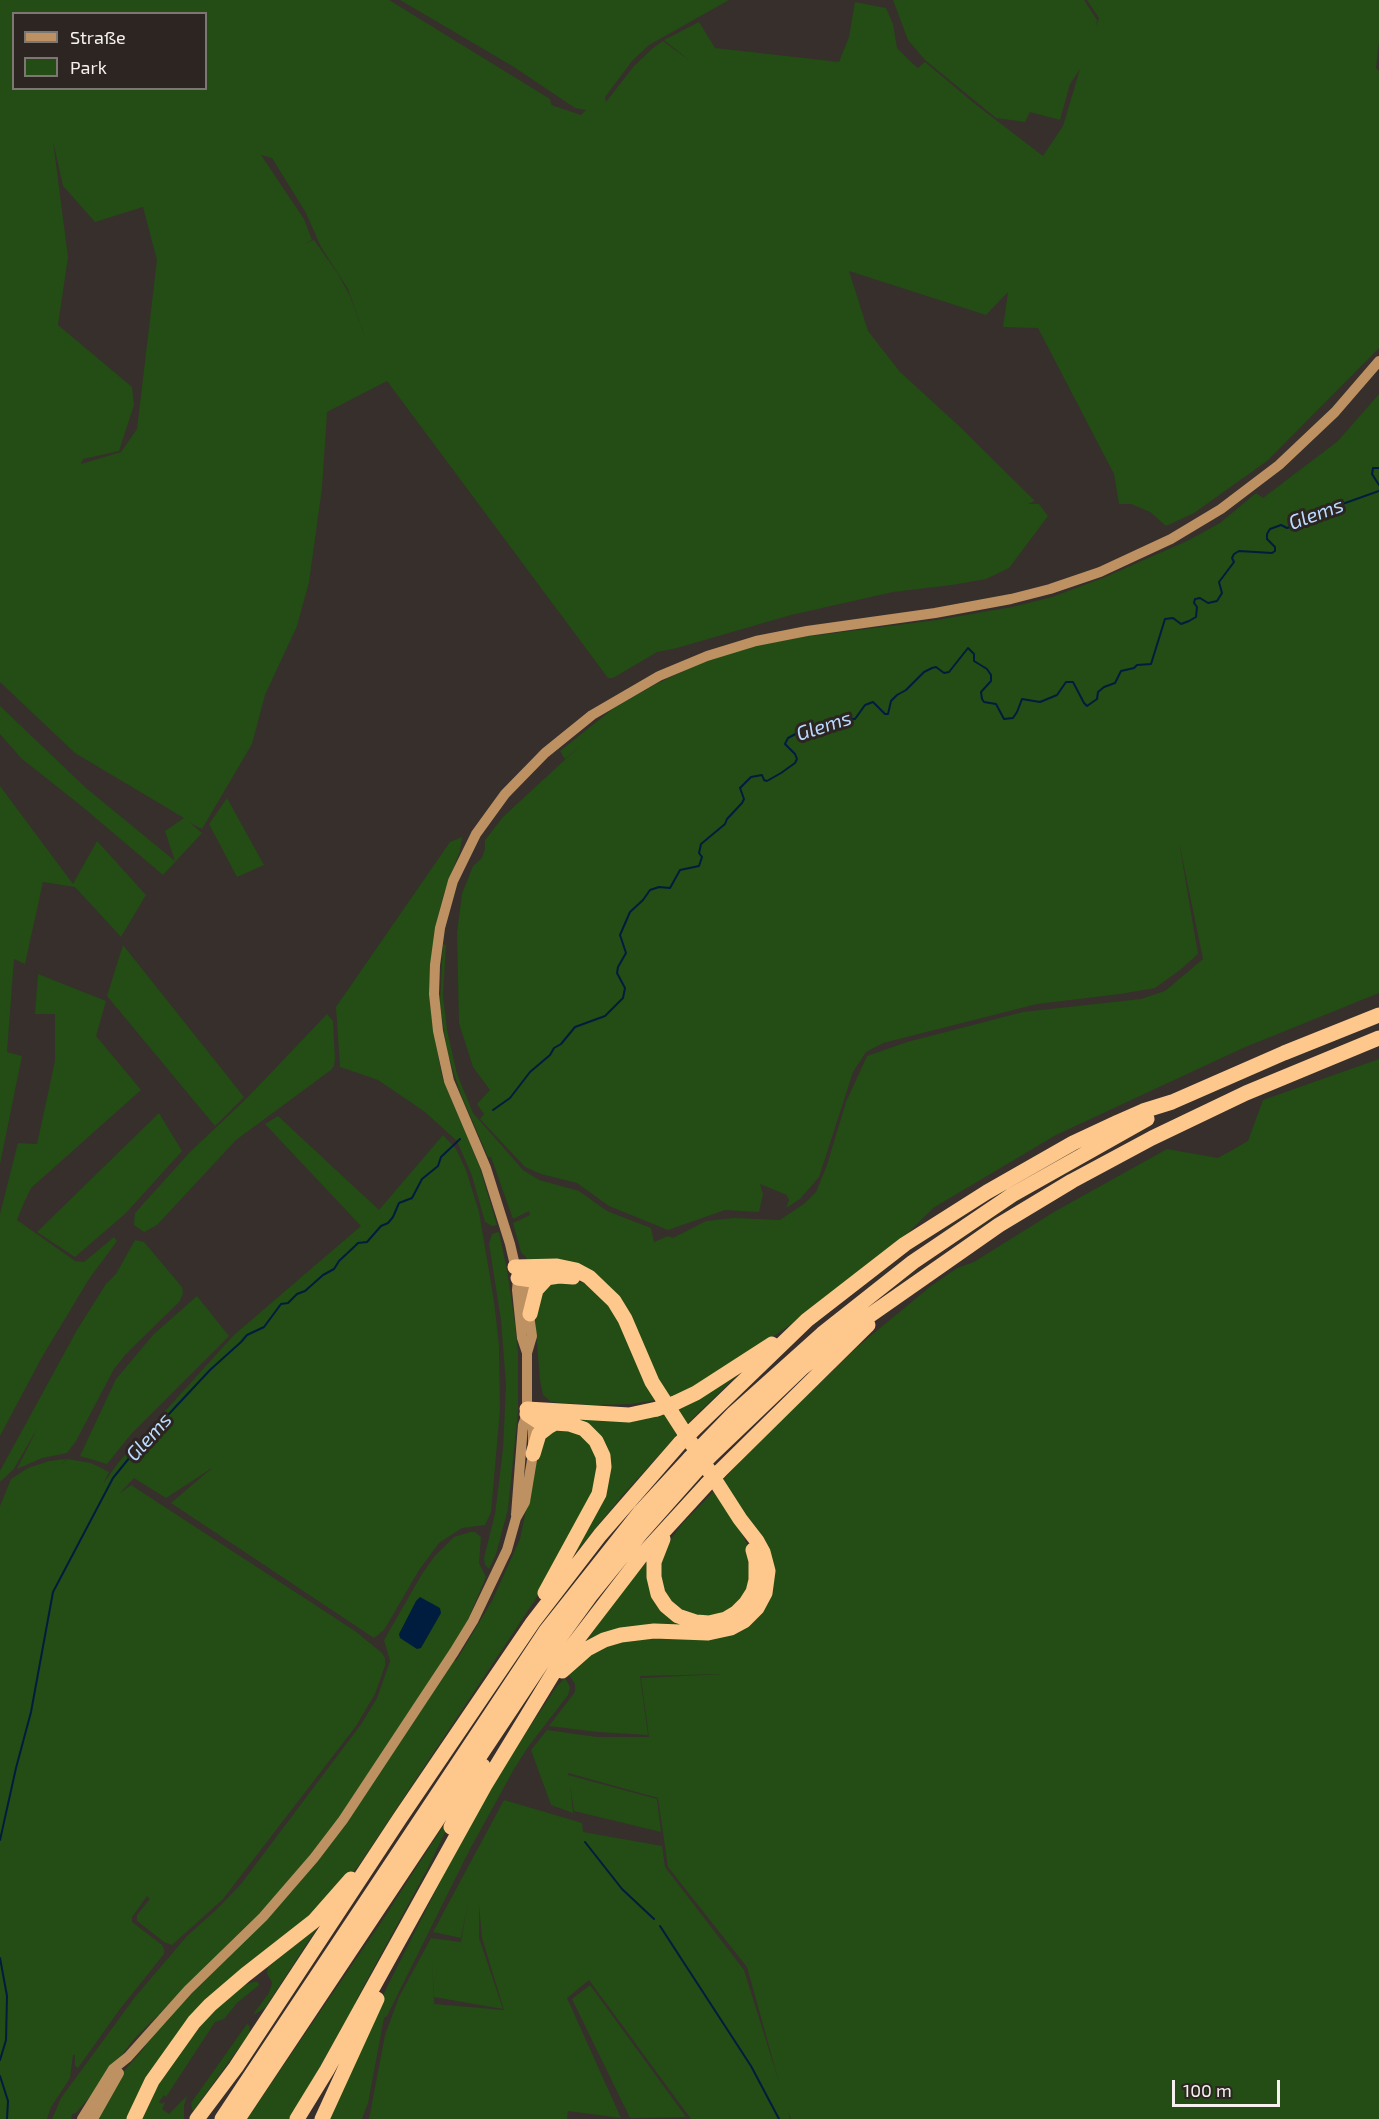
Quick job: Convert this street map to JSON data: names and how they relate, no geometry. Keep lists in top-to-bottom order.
{
  "water": ["Glems"],
  "legend": ["Straße", "Park"],
  "scale_bar": "100 m"
}
